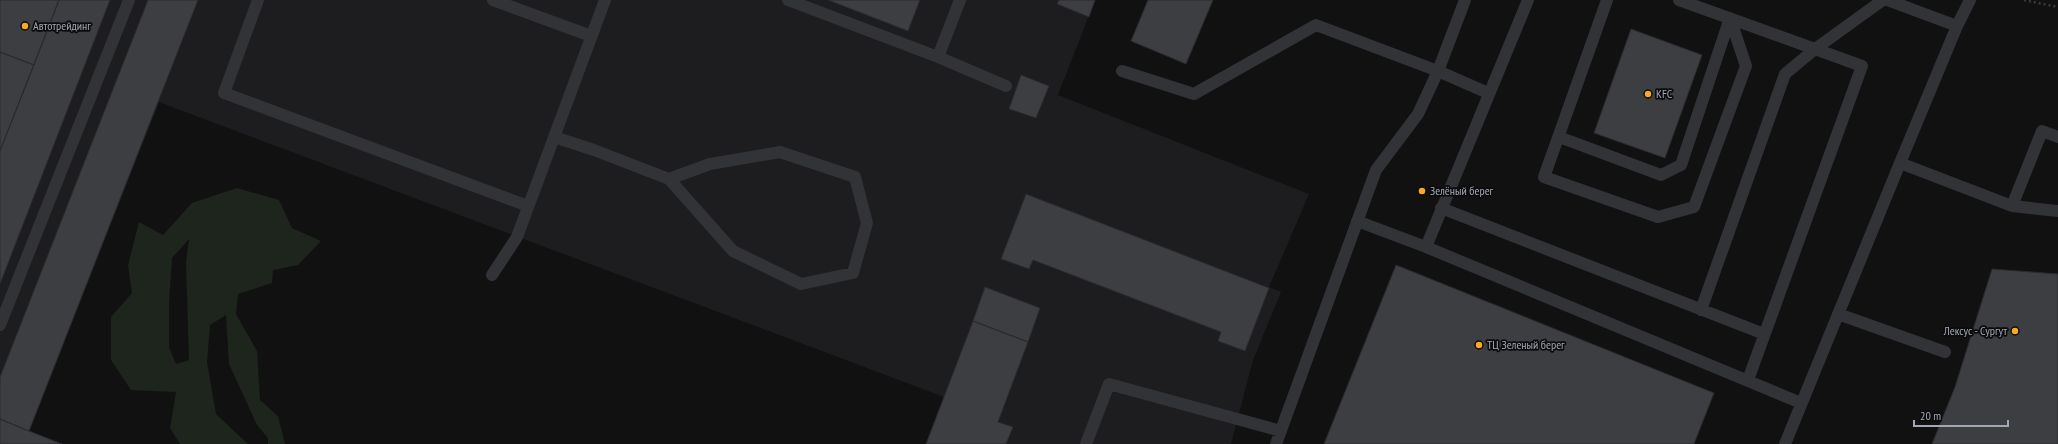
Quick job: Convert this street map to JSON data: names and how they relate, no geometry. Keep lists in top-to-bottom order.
{
  "places": [
    "Автотрейдинг",
    "KFC",
    "Зелёный берег",
    "Лексус - Сургут",
    "ТЦ Зеленый берег"
  ],
  "scale_bar": "20 m"
}
